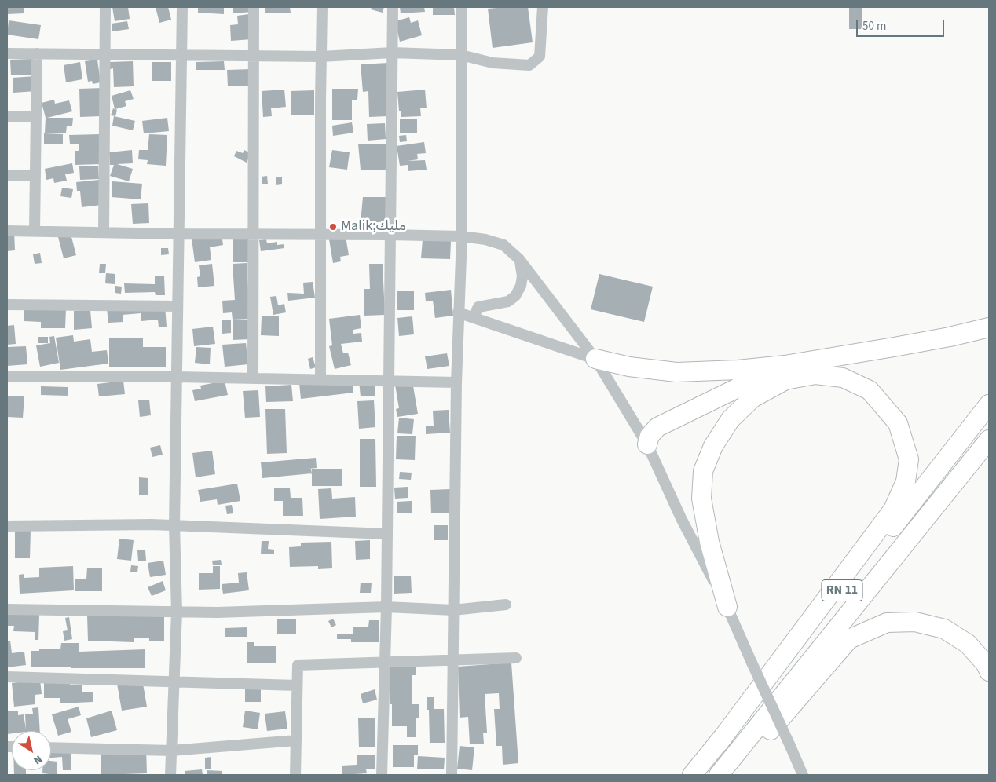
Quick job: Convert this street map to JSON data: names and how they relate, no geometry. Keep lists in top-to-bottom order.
{
  "streets": {
    "highway": ["RN 11"]
  },
  "places": ["Malik;مليك"],
  "scale_bar": "50 m",
  "north": "bottom right"
}
